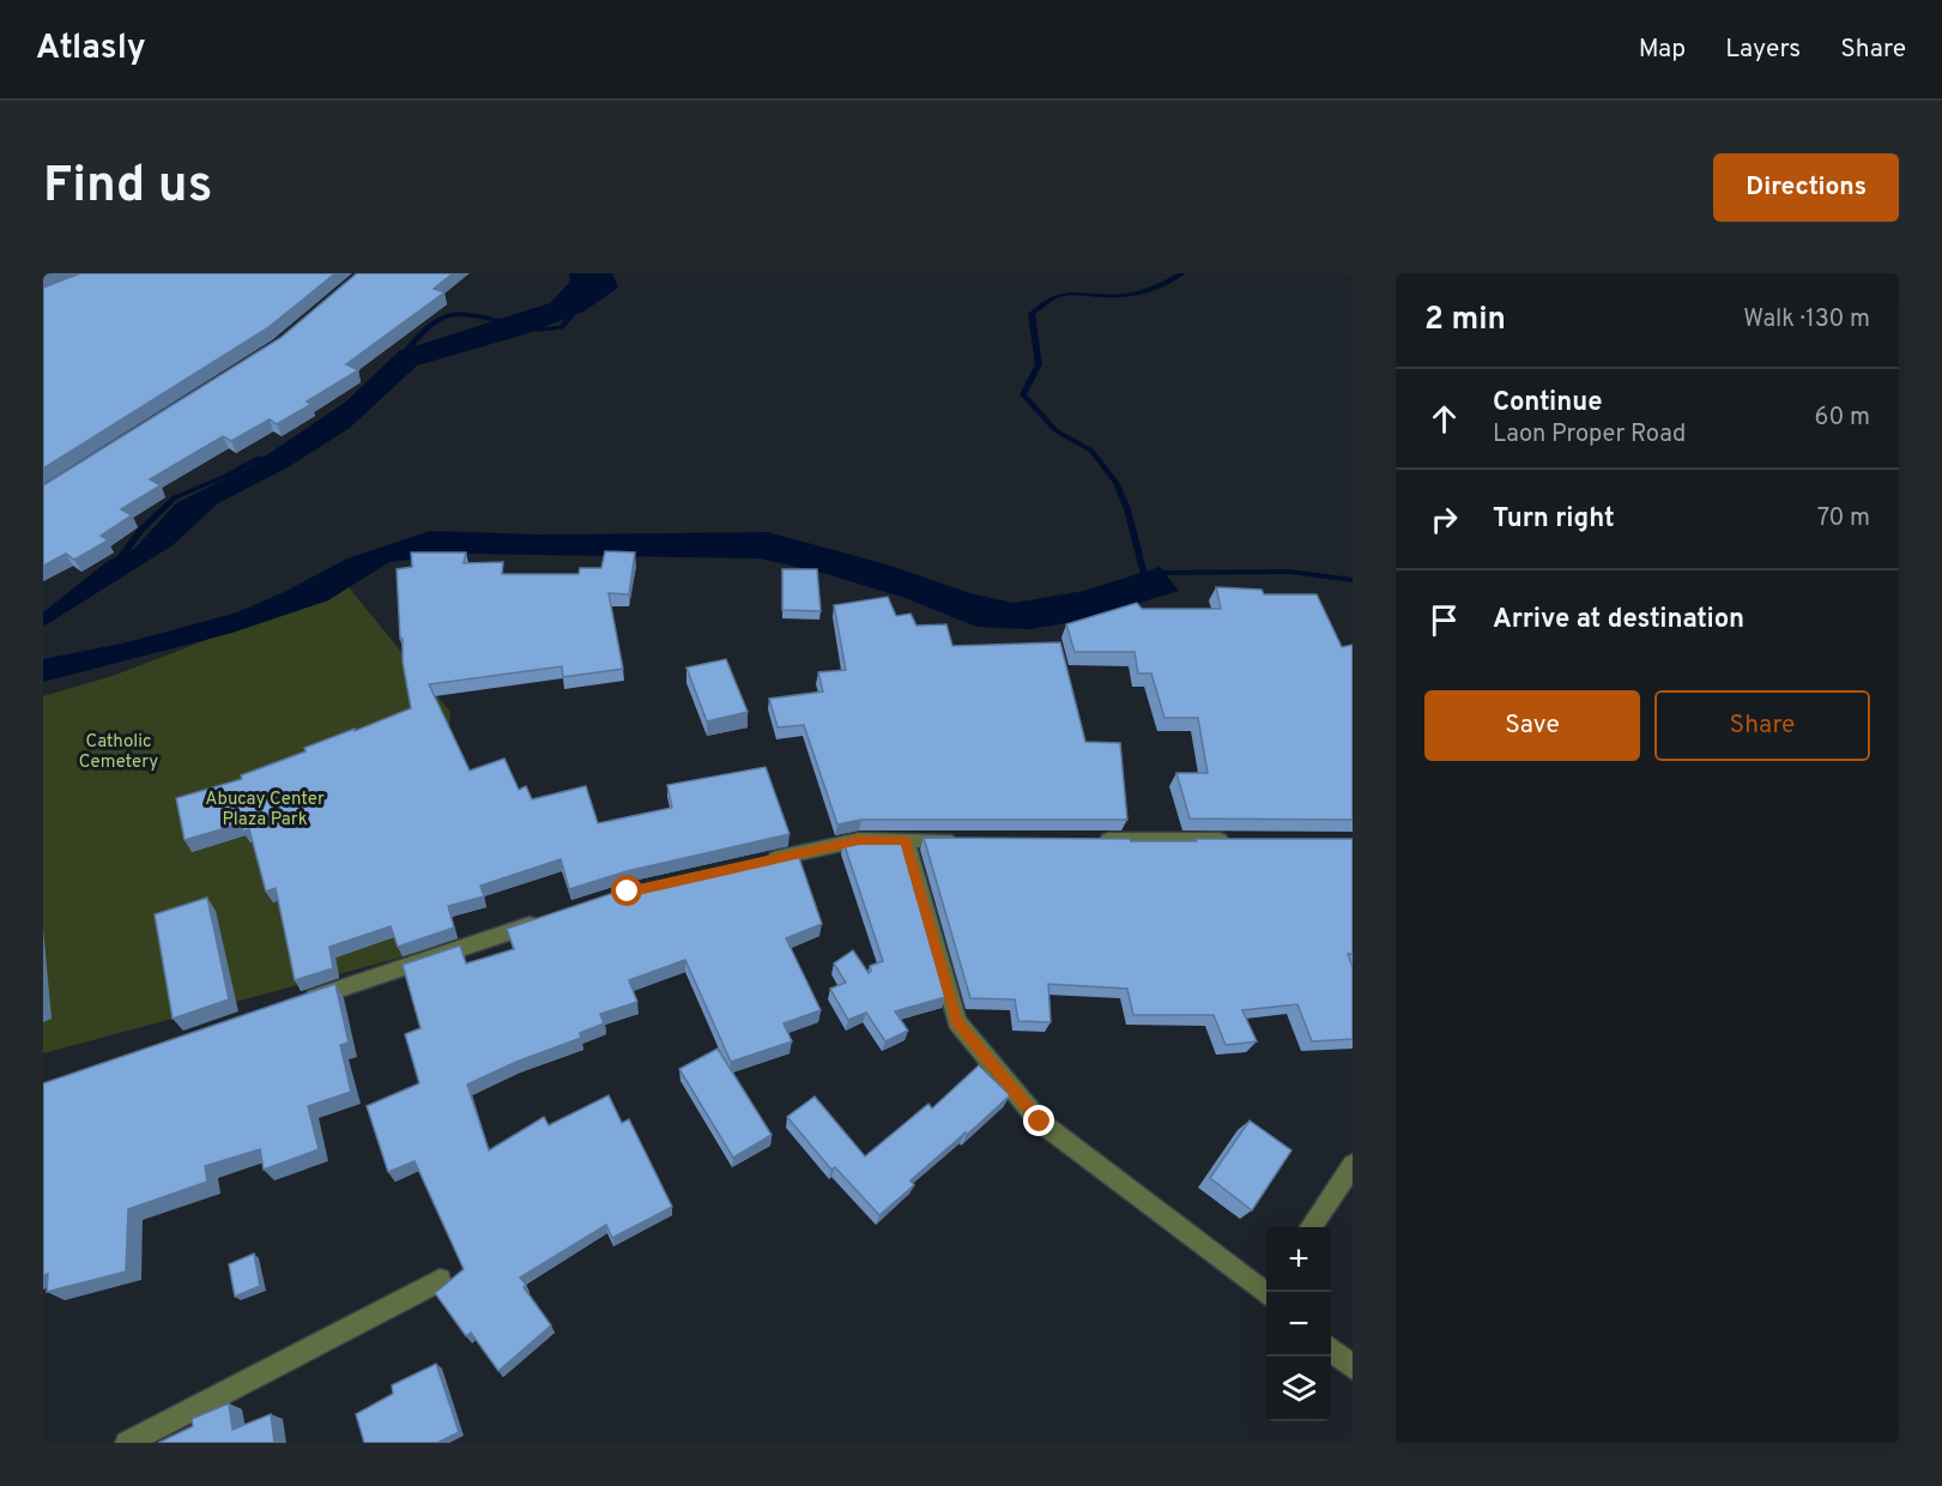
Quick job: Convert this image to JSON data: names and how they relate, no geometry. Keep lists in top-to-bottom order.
{
  "parks": ["Catholic Cemetery", "Abucay Center Plaza Park"],
  "page": {
    "header": "Atlasly",
    "nav": ["Map", "Layers", "Share"],
    "buttons": [
      "Directions",
      ["Save", "Share"]
    ],
    "title": "Find us",
    "heading": ["2 min", "Walk · 130 m"],
    "list": [
      ["Continue", "Laon Proper Road", "60 m"],
      ["Turn right", "70 m"],
      "Arrive at destination"
    ],
    "map_buttons": ["+", "−"]
  }
}
